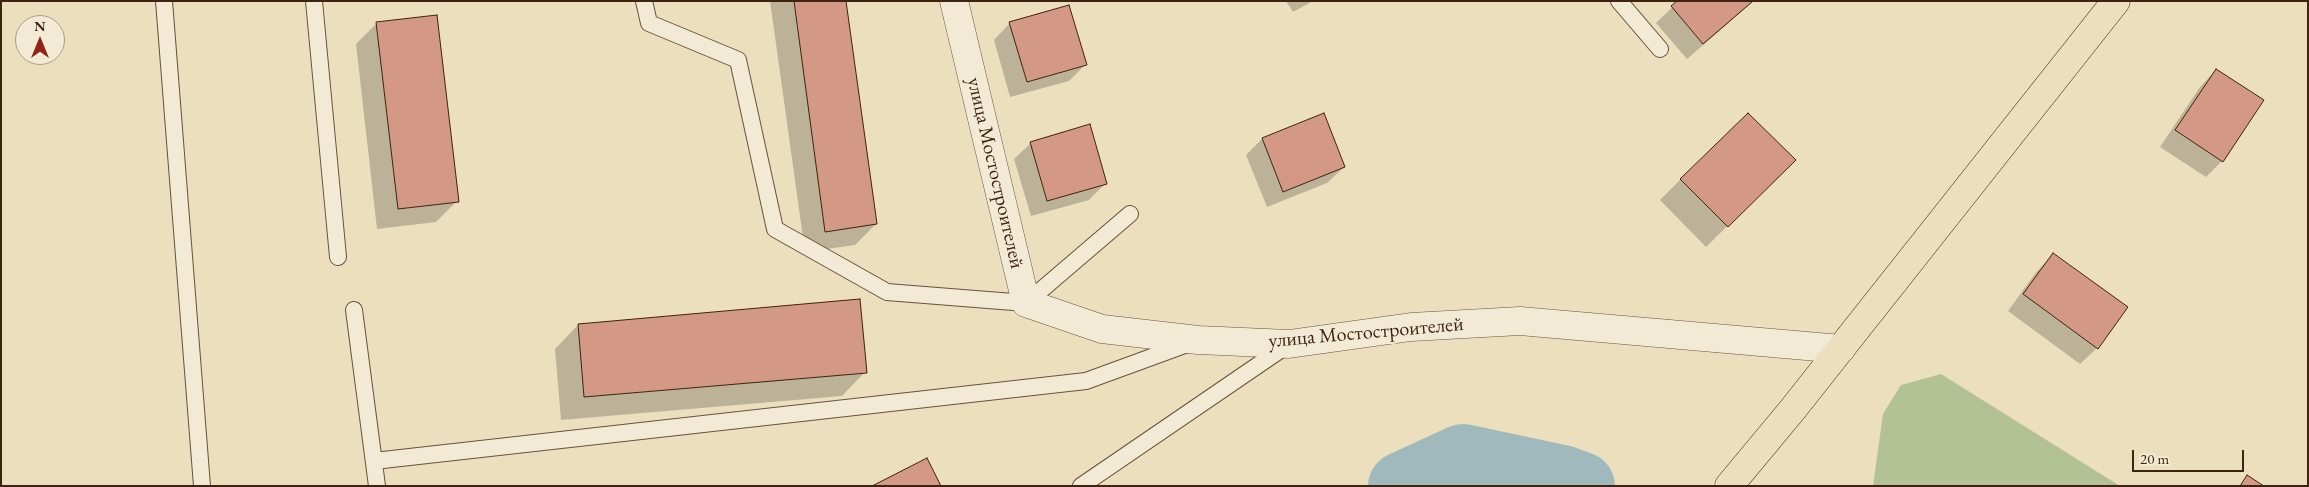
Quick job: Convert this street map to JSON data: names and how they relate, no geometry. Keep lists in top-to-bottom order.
{
  "streets": {
    "street": ["улица Мостостроителей"]
  },
  "scale_bar": "20 m",
  "north": "top"
}
